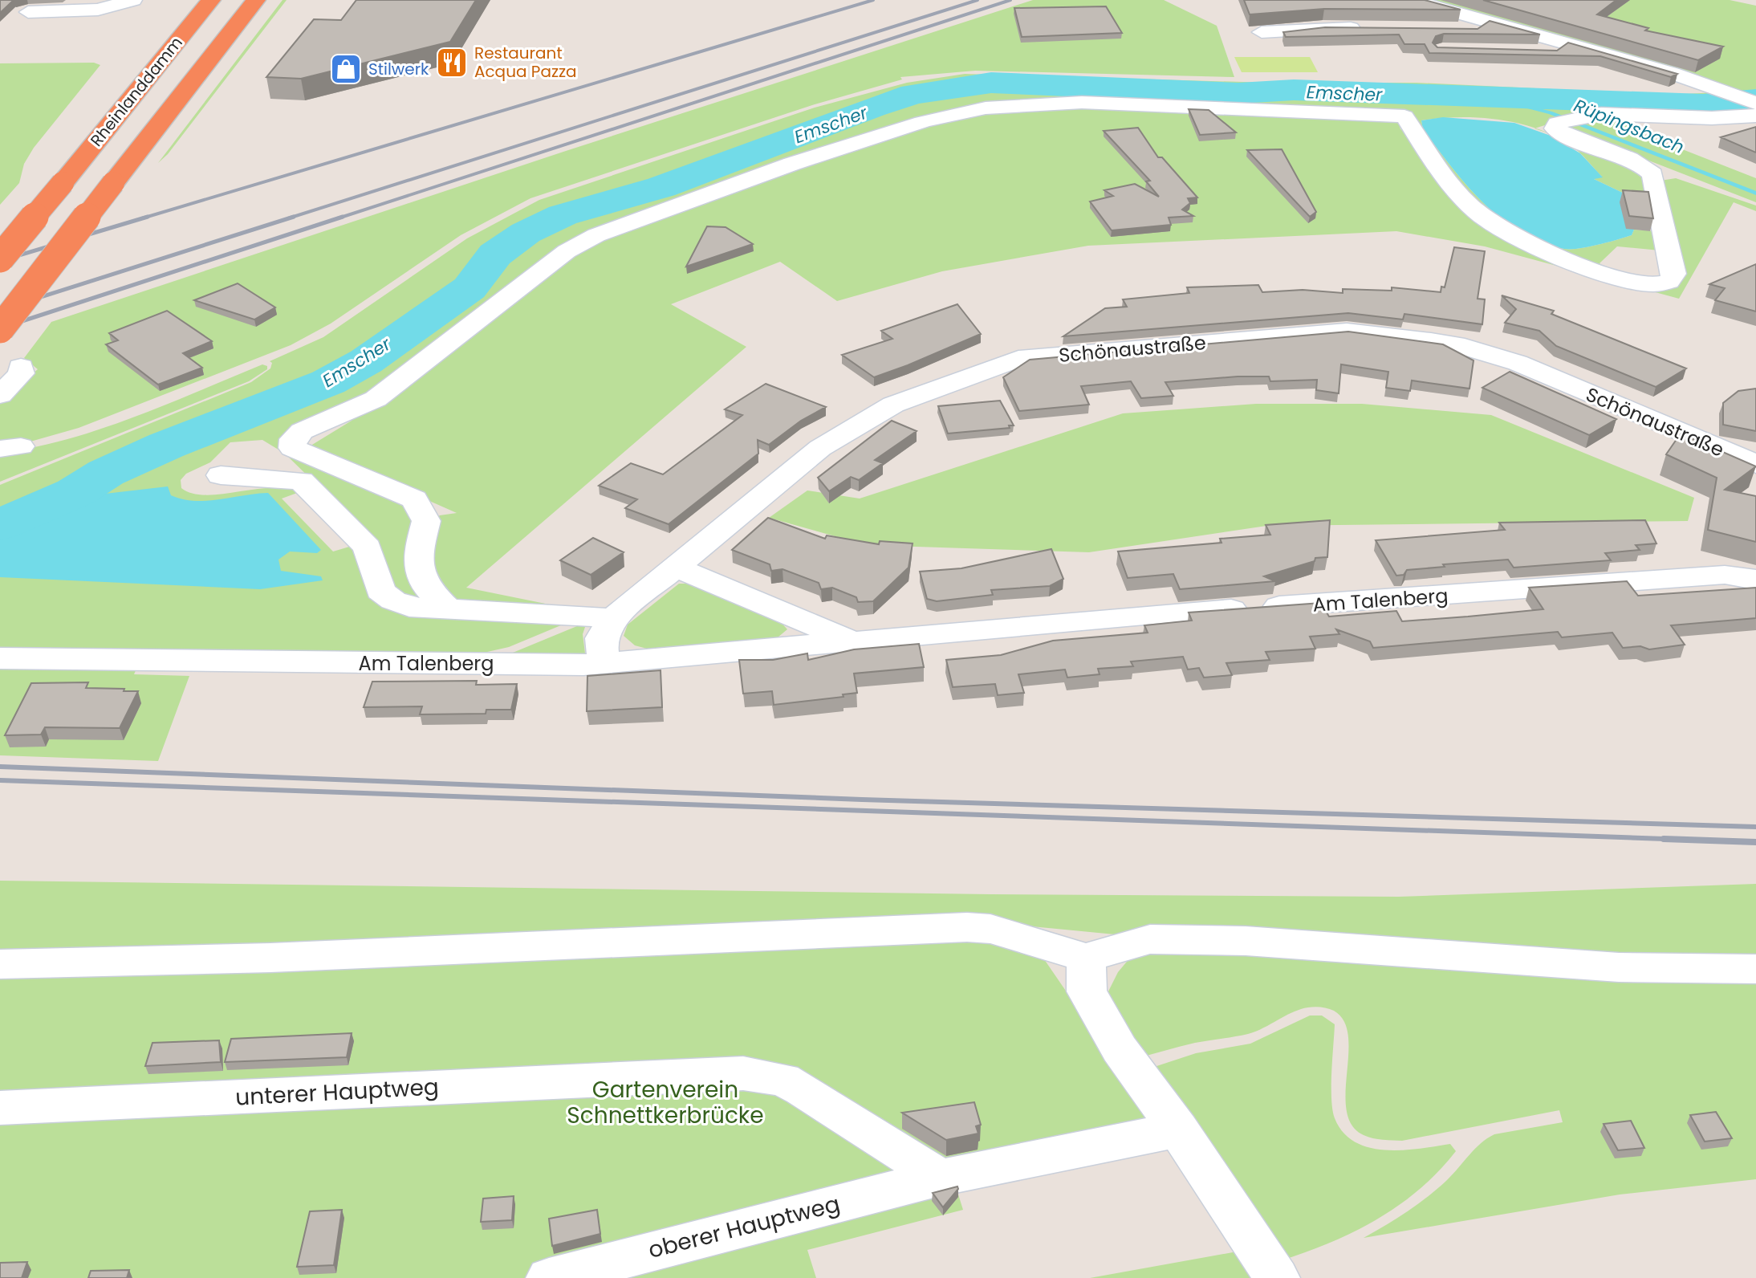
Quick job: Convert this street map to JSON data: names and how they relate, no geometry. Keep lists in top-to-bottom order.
{
  "streets": {
    "highway": ["Rheinlanddamm"],
    "street": [
      "Schönaustraße",
      "Am Talenberg",
      "unterer Hauptweg",
      "oberer Hauptweg"
    ]
  },
  "crossings": [
    ["Schönaustraße", "Am Talenberg"],
    ["unterer Hauptweg", "oberer Hauptweg"]
  ],
  "water": ["Emscher", "Rüpingsbach"],
  "parks": ["Gartenverein Schnettkerbrücke"],
  "places": {
    "restaurant": ["Restaurant Acqua Pazza"],
    "shop": ["Stilwerk"]
  }
}
